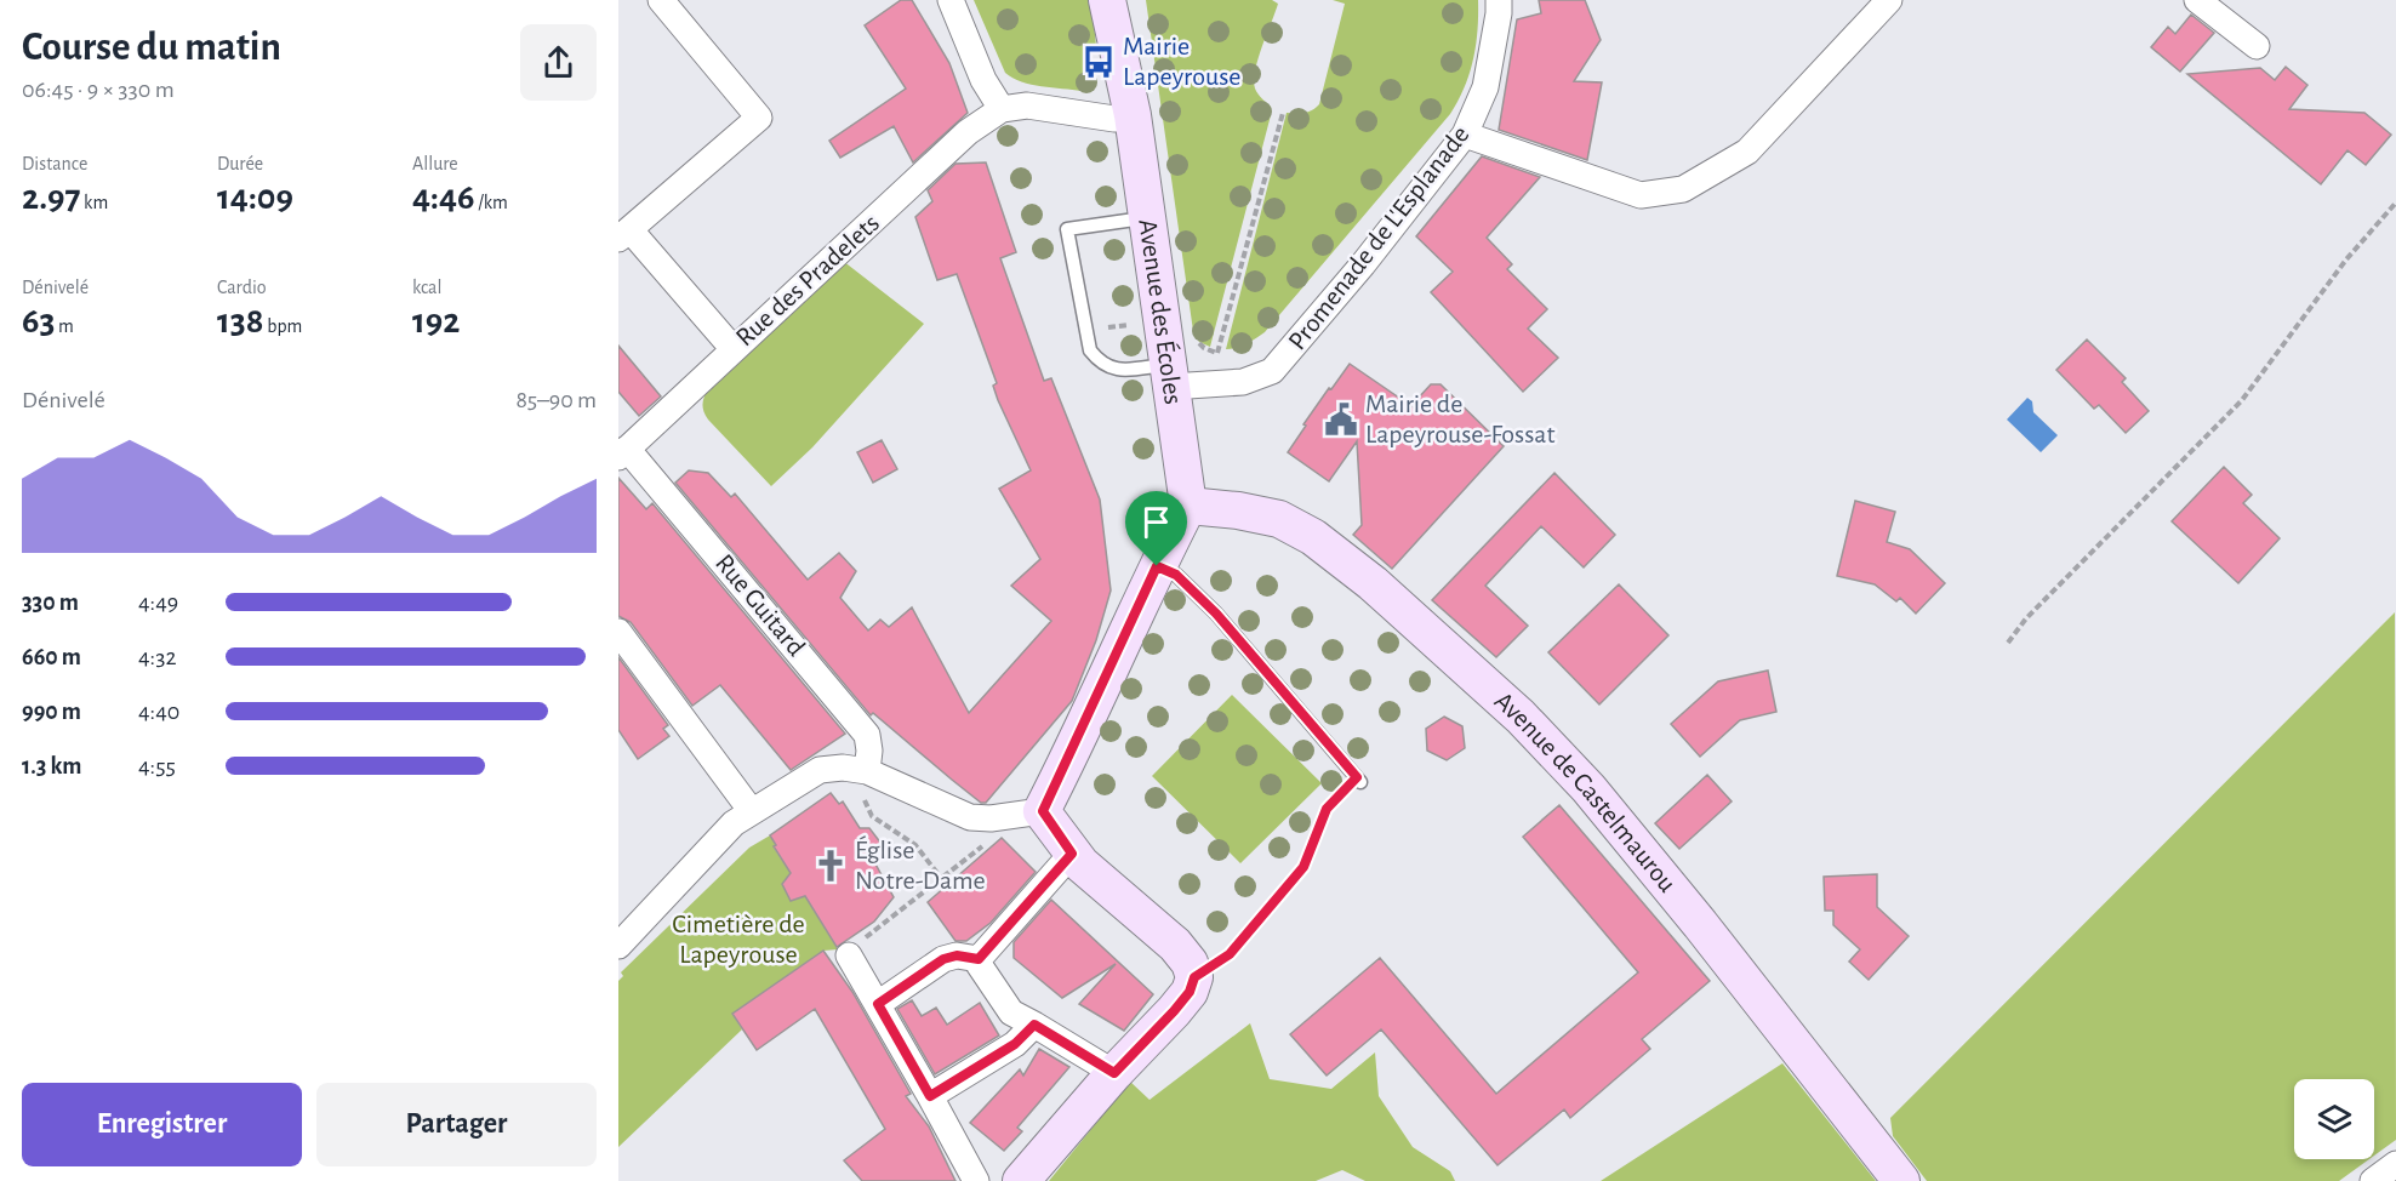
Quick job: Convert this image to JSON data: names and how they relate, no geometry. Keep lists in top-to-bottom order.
{
  "streets": {
    "street": [
      "Promenade de L'Esplanade",
      "Rue des Pradelets",
      "Avenue des Écoles",
      "Rue Guitard",
      "Avenue de Castelmaurou"
    ]
  },
  "crossings": [
    ["Promenade de L'Esplanade", "Avenue des Écoles"],
    ["Rue des Pradelets", "Rue Guitard"],
    ["Avenue des Écoles", "Avenue de Castelmaurou"]
  ],
  "parks": ["Cimetière de Lapeyrouse"],
  "places": {
    "bus stop": ["Mairie Lapeyrouse"],
    "public building": ["Mairie de Lapeyrouse-Fossat"],
    "church": ["Église Notre-Dame"]
  },
  "page": {
    "heading": ["Course du matin", "06:45 · 9 × 330 m"],
    "stats": [
      ["Distance", "2.97 km"],
      ["Durée", "14:09"],
      ["Allure", "4:46 /km"],
      ["Dénivelé", "63 m"],
      ["Cardio", "138 bpm"],
      ["kcal", "192"]
    ],
    "chart": ["Dénivelé", "85–90 m"],
    "list": [
      {
        "name": "330 m",
        "note": "4:49"
      },
      {
        "name": "660 m",
        "note": "4:32"
      },
      {
        "name": "990 m",
        "note": "4:40"
      },
      {
        "name": "1.3 km",
        "note": "4:55"
      }
    ],
    "buttons": ["Enregistrer", "Partager"]
  }
}
